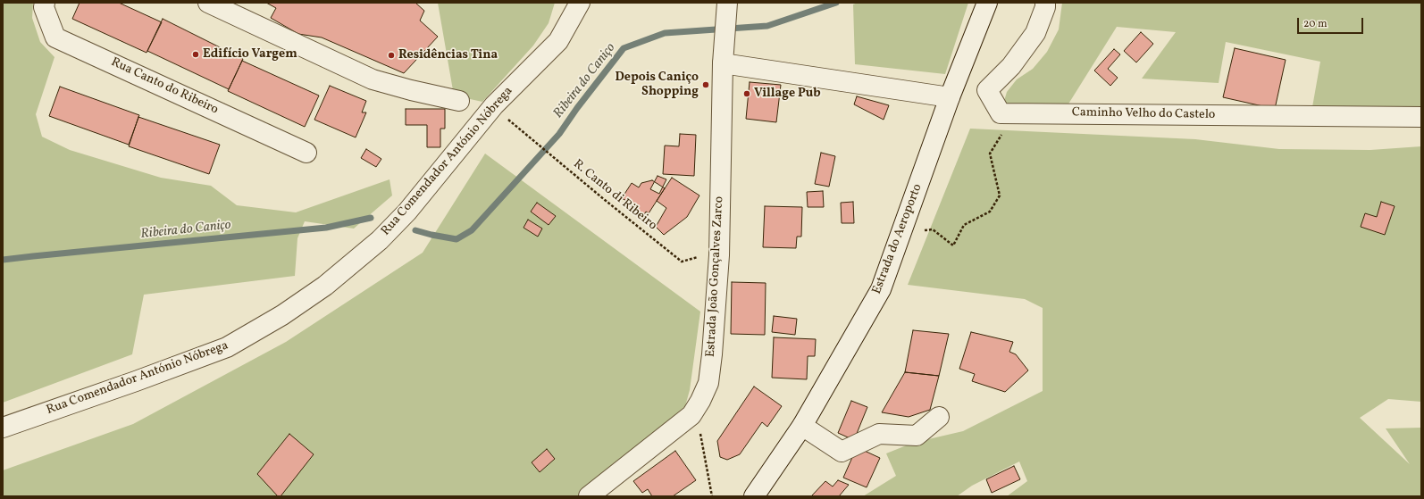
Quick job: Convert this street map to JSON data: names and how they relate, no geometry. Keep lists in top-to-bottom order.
{
  "streets": {
    "street": [
      "Rua Canto do Ribeiro",
      "Caminho Velho do Castelo",
      "Rua Comendador António Nóbrega",
      "Estrada do Aeroporto",
      "Estrada João Gonçalves Zarco"
    ],
    "path": ["R. Canto di Ribeiro"]
  },
  "crossings": [
    ["Rua Comendador António Nóbrega", "R. Canto di Ribeiro"],
    ["R. Canto di Ribeiro", "Estrada João Gonçalves Zarco"]
  ],
  "water": ["Ribeira do Caniço"],
  "places": [
    "Edifício Vargem",
    "Residências Tina",
    "Depois Caniço Shopping",
    "Village Pub"
  ],
  "scale_bar": "20 m"
}
